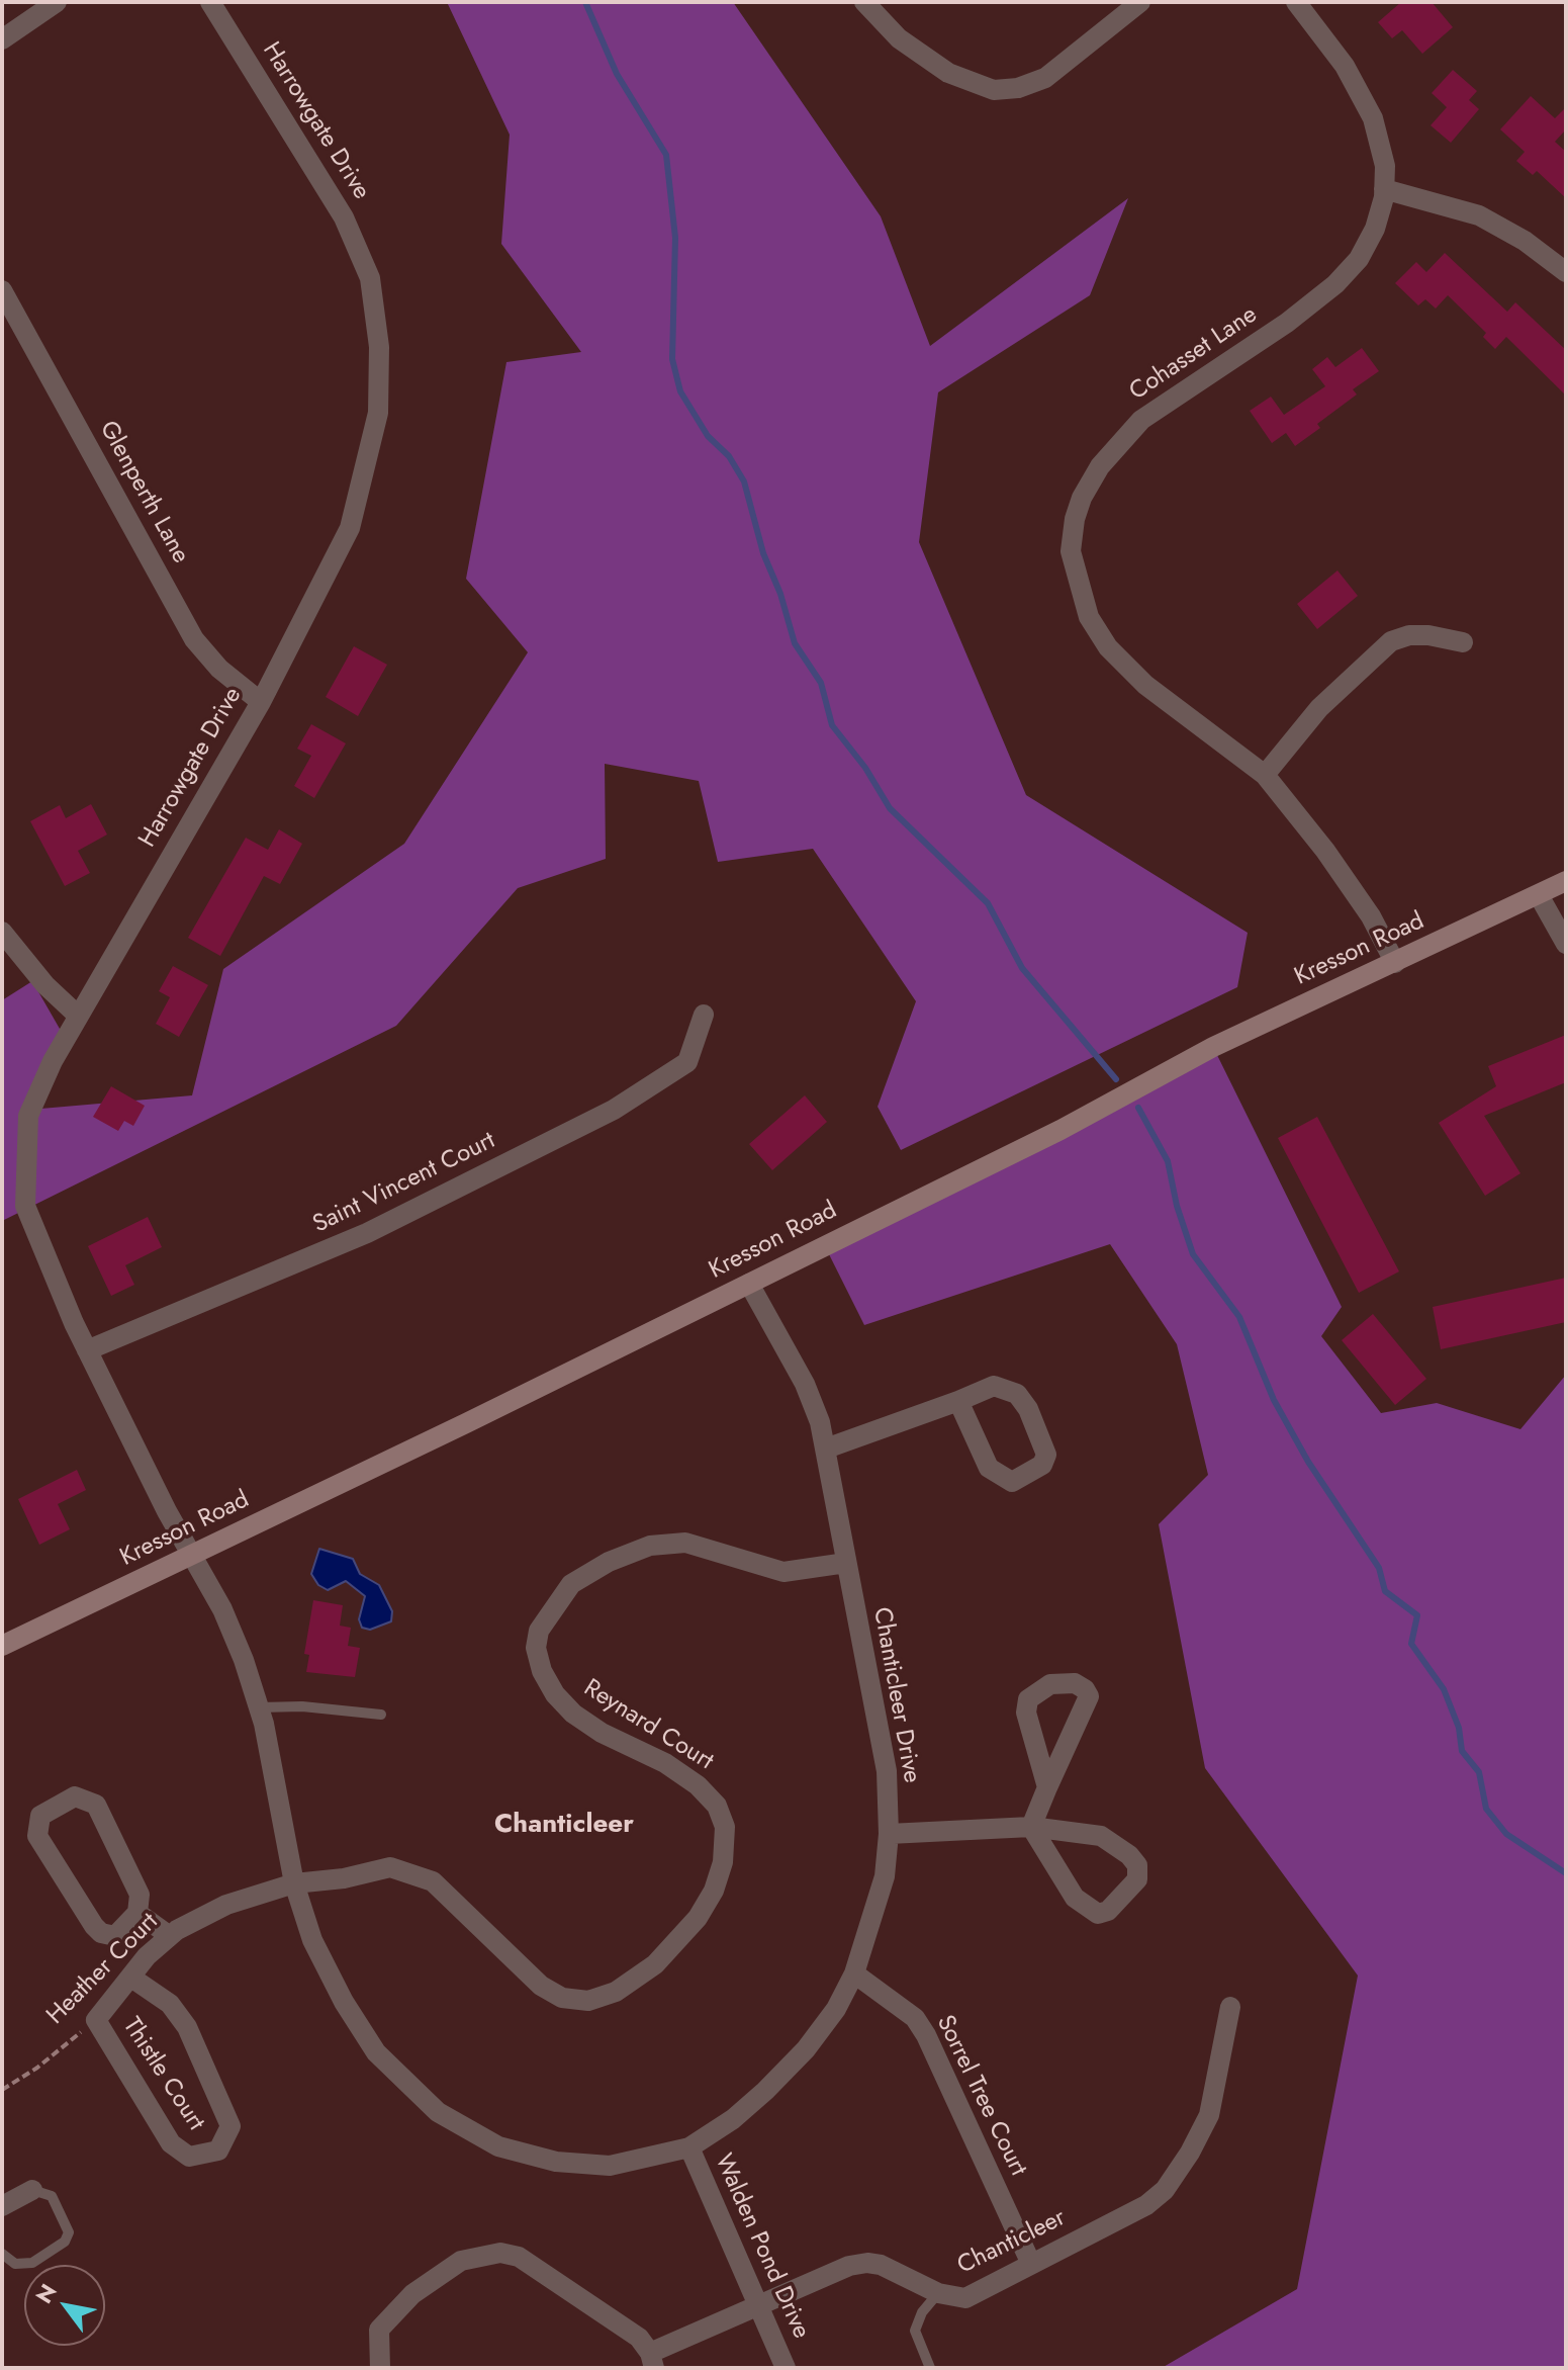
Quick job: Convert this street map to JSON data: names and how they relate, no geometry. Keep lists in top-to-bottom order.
{
  "streets": {
    "street": [
      "Harrowgate Drive",
      "Cohasset Lane",
      "Glenperth Lane",
      "Kresson Road",
      "Saint Vincent Court",
      "Chanticleer Drive",
      "Reynard Court",
      "Heather Court",
      "Thistle Court",
      "Sorrel Tree Court",
      "Chanticleer",
      "Walden Pond Drive"
    ]
  },
  "crossings": [
    ["Harrowgate Drive", "Glenperth Lane"],
    ["Harrowgate Drive", "Kresson Road"],
    ["Harrowgate Drive", "Saint Vincent Court"],
    ["Harrowgate Drive", "Chanticleer Drive"],
    ["Cohasset Lane", "Kresson Road"],
    ["Kresson Road", "Chanticleer Drive"],
    ["Chanticleer Drive", "Reynard Court"],
    ["Chanticleer Drive", "Heather Court"],
    ["Chanticleer Drive", "Sorrel Tree Court"],
    ["Chanticleer Drive", "Walden Pond Drive"],
    ["Reynard Court", "Heather Court"],
    ["Heather Court", "Thistle Court"],
    ["Sorrel Tree Court", "Chanticleer"],
    ["Chanticleer", "Walden Pond Drive"]
  ],
  "districts": ["Chanticleer"],
  "north": "top left"
}
